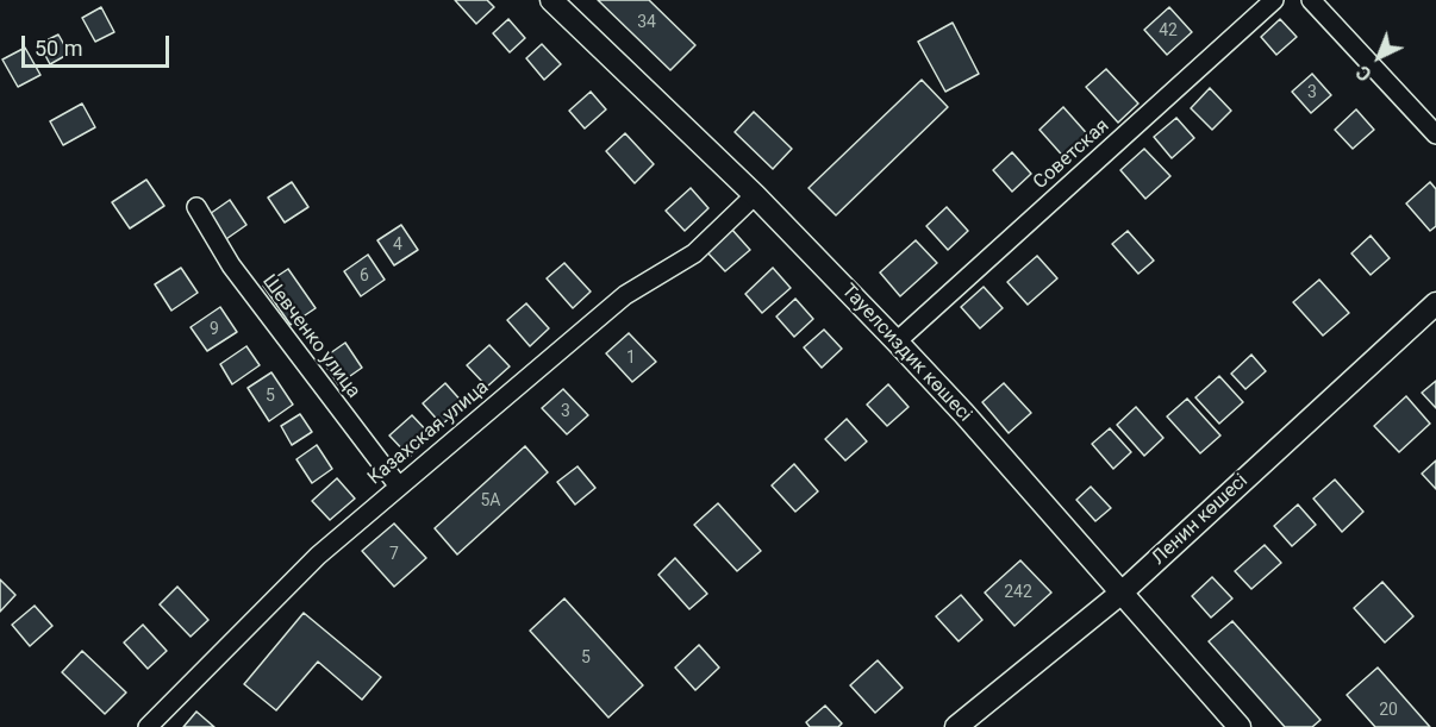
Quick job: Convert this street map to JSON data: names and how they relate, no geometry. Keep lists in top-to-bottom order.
{
  "streets": {
    "street": [
      "Советская",
      "Шевченко улица",
      "Тауелсиздик көшесі",
      "Казахская улица",
      "Ленин көшесі"
    ]
  },
  "crossings": [
    ["Советская", "Тауелсиздик көшесі"],
    ["Шевченко улица", "Казахская улица"],
    ["Тауелсиздик көшесі", "Казахская улица"],
    ["Тауелсиздик көшесі", "Ленин көшесі"]
  ],
  "house_numbers": [
    "34",
    "42",
    "3",
    "4",
    "6",
    "9",
    "1",
    "5",
    "3",
    "5А",
    "7",
    "242",
    "5",
    "20"
  ],
  "scale_bar": "50 m",
  "north": "bottom left"
}
